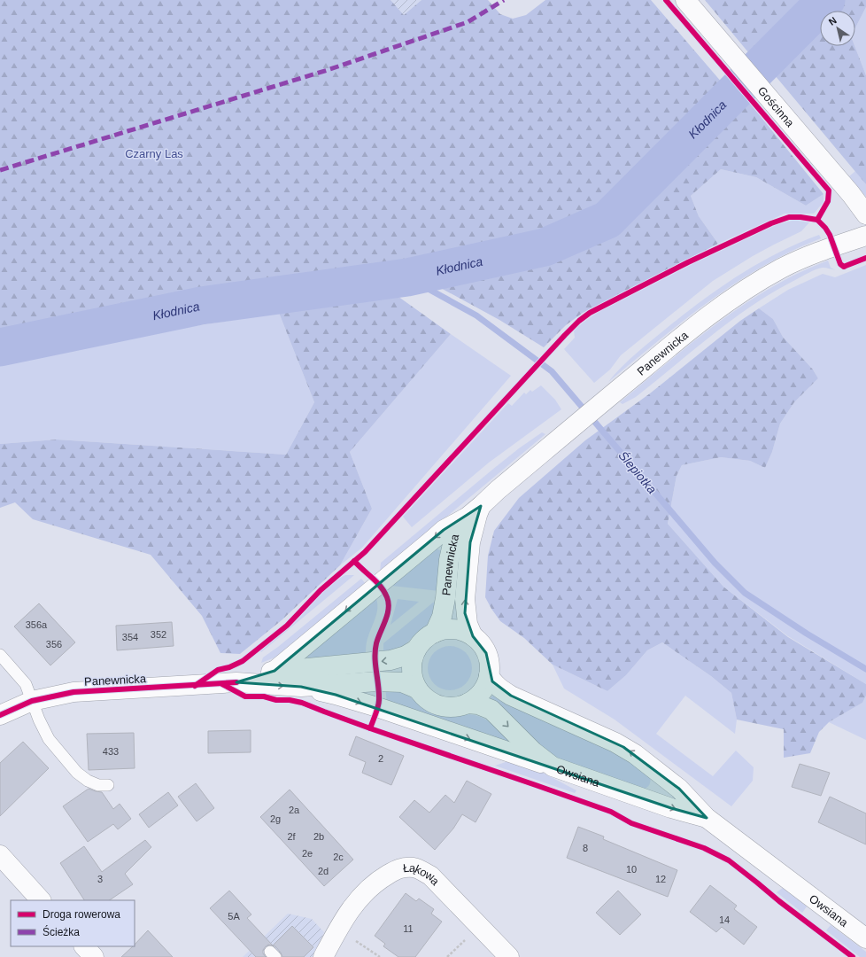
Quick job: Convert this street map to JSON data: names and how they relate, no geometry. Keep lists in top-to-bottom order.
{
  "streets": {
    "street": [
      "Gościnna",
      "Panewnicka",
      "Owsiana",
      "Łąkowa"
    ]
  },
  "crossings": [
    ["Panewnicka", "Owsiana"]
  ],
  "water": ["Kłodnica", "Ślepiotka"],
  "parks": ["Czarny Las"],
  "house_numbers": [
    "356a",
    "352",
    "354",
    "356",
    "433",
    "2",
    "2a",
    "2g",
    "2f",
    "2b",
    "8",
    "2e",
    "2c",
    "10",
    "2d",
    "3",
    "12",
    "5A",
    "14",
    "11"
  ],
  "legend": ["Droga rowerowa", "Ścieżka"],
  "north": "top left"
}
